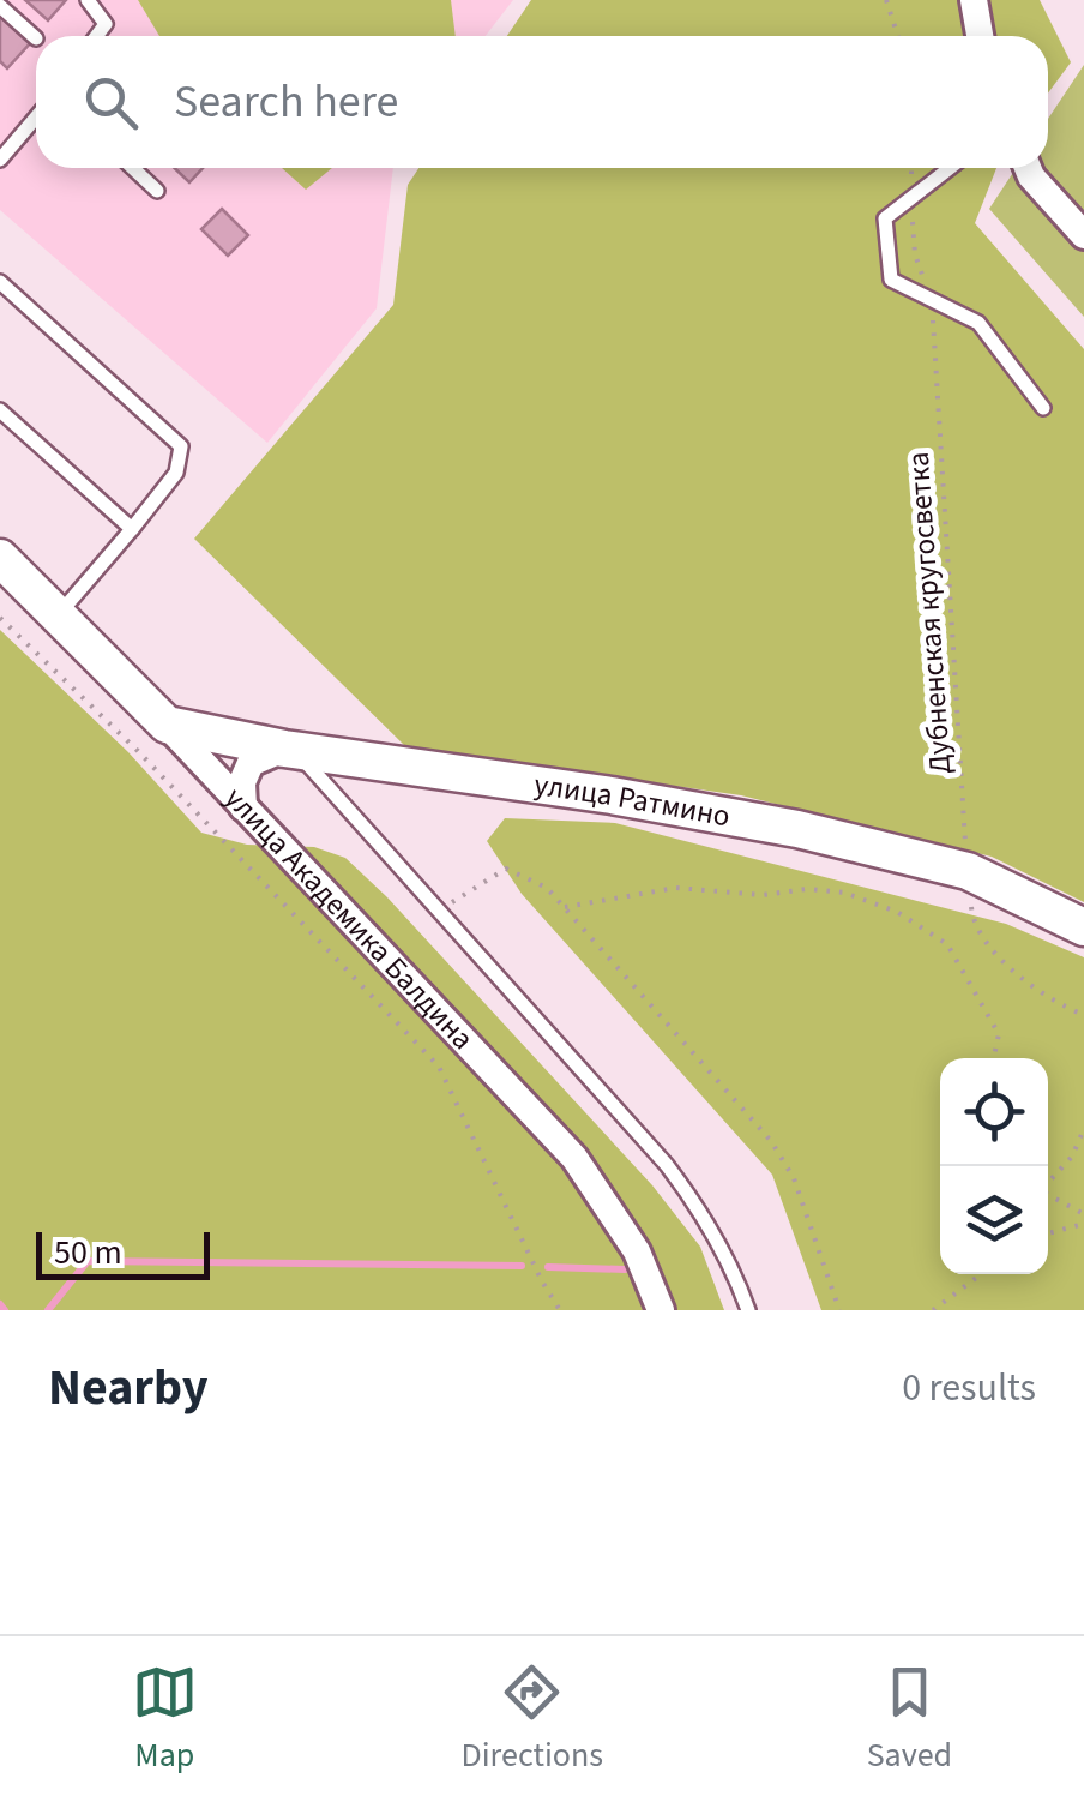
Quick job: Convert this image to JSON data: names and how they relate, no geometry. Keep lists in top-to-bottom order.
{
  "streets": {
    "street": ["улица Ратмино", "улица Академика Балдина"],
    "path": ["Дубненская кругосветка"]
  },
  "crossings": [
    ["Дубненская кругосветка", "улица Ратмино"],
    ["улица Ратмино", "улица Академика Балдина"]
  ],
  "scale_bar": "50 m",
  "page": {
    "search": "Search here",
    "scale": "50 m",
    "heading": ["Nearby", "0 results"],
    "nav": ["Map", "Directions", "Saved"]
  }
}
